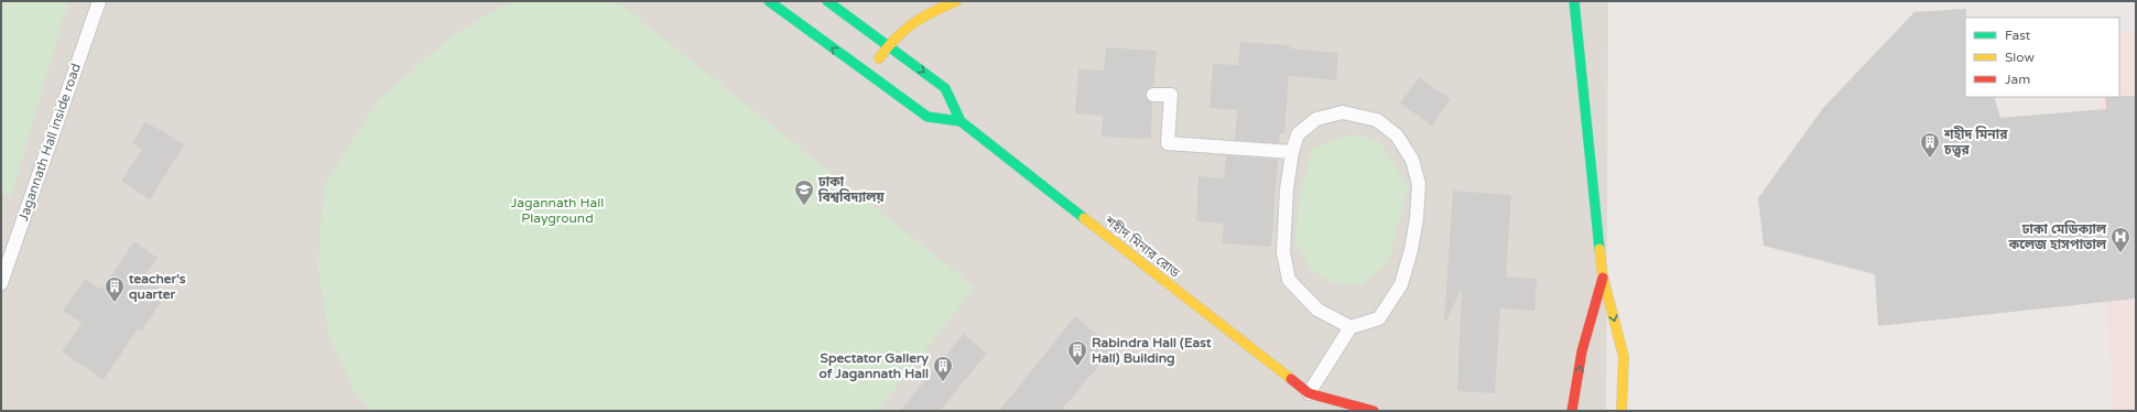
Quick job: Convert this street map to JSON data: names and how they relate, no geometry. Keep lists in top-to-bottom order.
{
  "streets": {
    "main road": ["শহীদ মিনার রোড"],
    "lane": ["Jagannath Hall inside road"]
  },
  "parks": ["Jagannath Hall Playground"],
  "places": {
    "building": [
      "শহীদ মিনার চত্ত্বর",
      "teacher's quarter",
      "Rabindra Hall (East Hall) Building",
      "Spectator Gallery of Jagannath Hall"
    ],
    "school or university": ["ঢাকা বিশ্ববিদ্যালয়"],
    "hospital": ["ঢাকা মেডিক্যাল কলেজ হাসপাতাল"]
  },
  "legend": ["Fast", "Slow", "Jam"]
}
